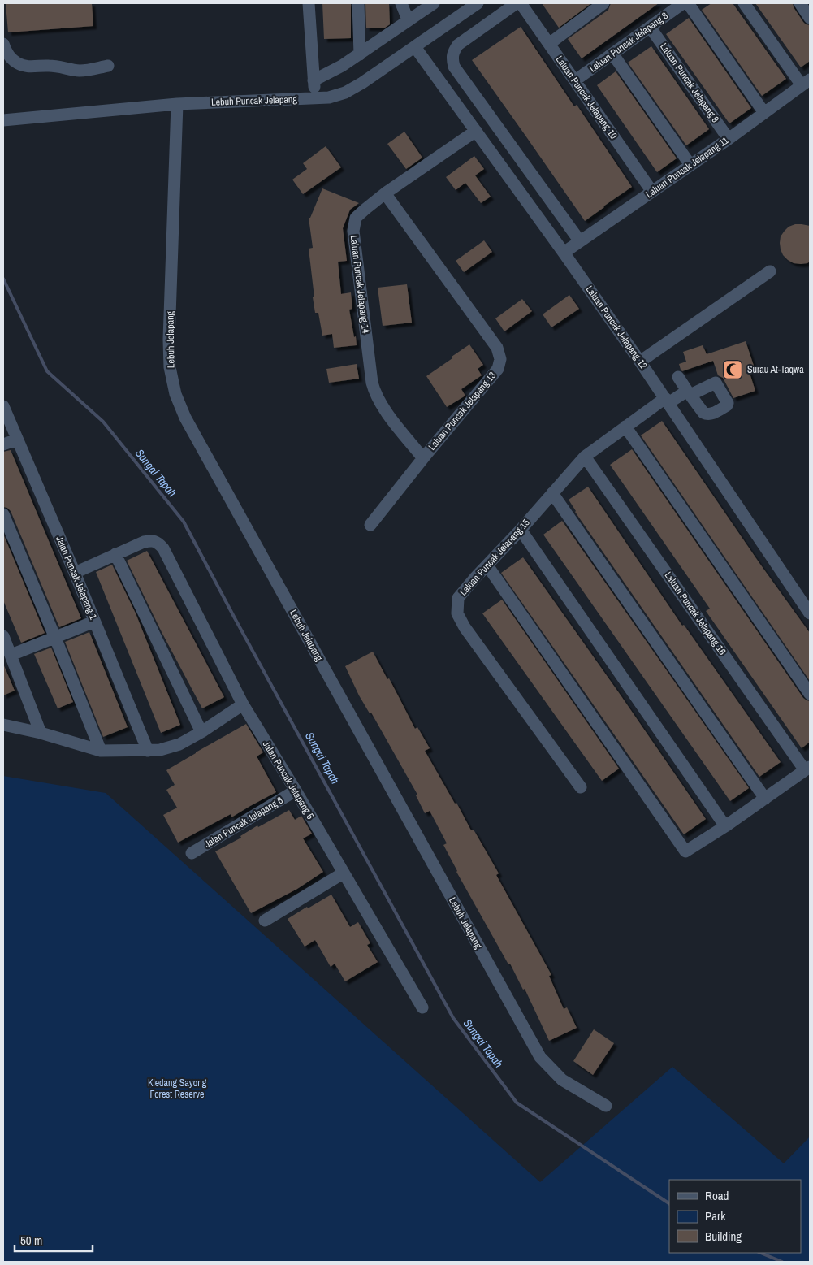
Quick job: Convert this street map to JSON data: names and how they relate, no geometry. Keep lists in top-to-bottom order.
{
  "streets": {
    "street": [
      "Laluan Puncak Jelapang 8",
      "Laluan Puncak Jelapang 9",
      "Laluan Puncak Jelapang 10",
      "Lebuh Puncak Jelapang",
      "Laluan Puncak Jelapang 11",
      "Laluan Puncak Jelapang 14",
      "Laluan Puncak Jelapang 12",
      "Lebuh Jelapang",
      "Laluan Puncak Jelapang 13",
      "Laluan Puncak Jelapang 15",
      "Jalan Puncak Jelapang 1",
      "Laluan Puncak Jelapang 16",
      "Jalan Puncak Jelapang 5",
      "Jalan Puncak Jelapang 6"
    ]
  },
  "crossings": [
    ["Laluan Puncak Jelapang 8", "Laluan Puncak Jelapang 9"],
    ["Laluan Puncak Jelapang 8", "Laluan Puncak Jelapang 10"],
    ["Laluan Puncak Jelapang 9", "Laluan Puncak Jelapang 11"],
    ["Laluan Puncak Jelapang 10", "Laluan Puncak Jelapang 11"],
    ["Lebuh Puncak Jelapang", "Laluan Puncak Jelapang 12"],
    ["Lebuh Puncak Jelapang", "Lebuh Jelapang"],
    ["Laluan Puncak Jelapang 11", "Laluan Puncak Jelapang 12"],
    ["Laluan Puncak Jelapang 14", "Laluan Puncak Jelapang 12"],
    ["Laluan Puncak Jelapang 14", "Laluan Puncak Jelapang 13"],
    ["Laluan Puncak Jelapang 12", "Laluan Puncak Jelapang 15"],
    ["Laluan Puncak Jelapang 15", "Laluan Puncak Jelapang 16"],
    ["Jalan Puncak Jelapang 5", "Jalan Puncak Jelapang 6"]
  ],
  "water": ["Sungai Tapah"],
  "parks": ["Kledang Sayong Forest Reserve"],
  "places": {
    "mosque": ["Surau At-Taqwa"]
  },
  "legend": ["Road", "Park", "Building"],
  "scale_bar": "50 m"
}
